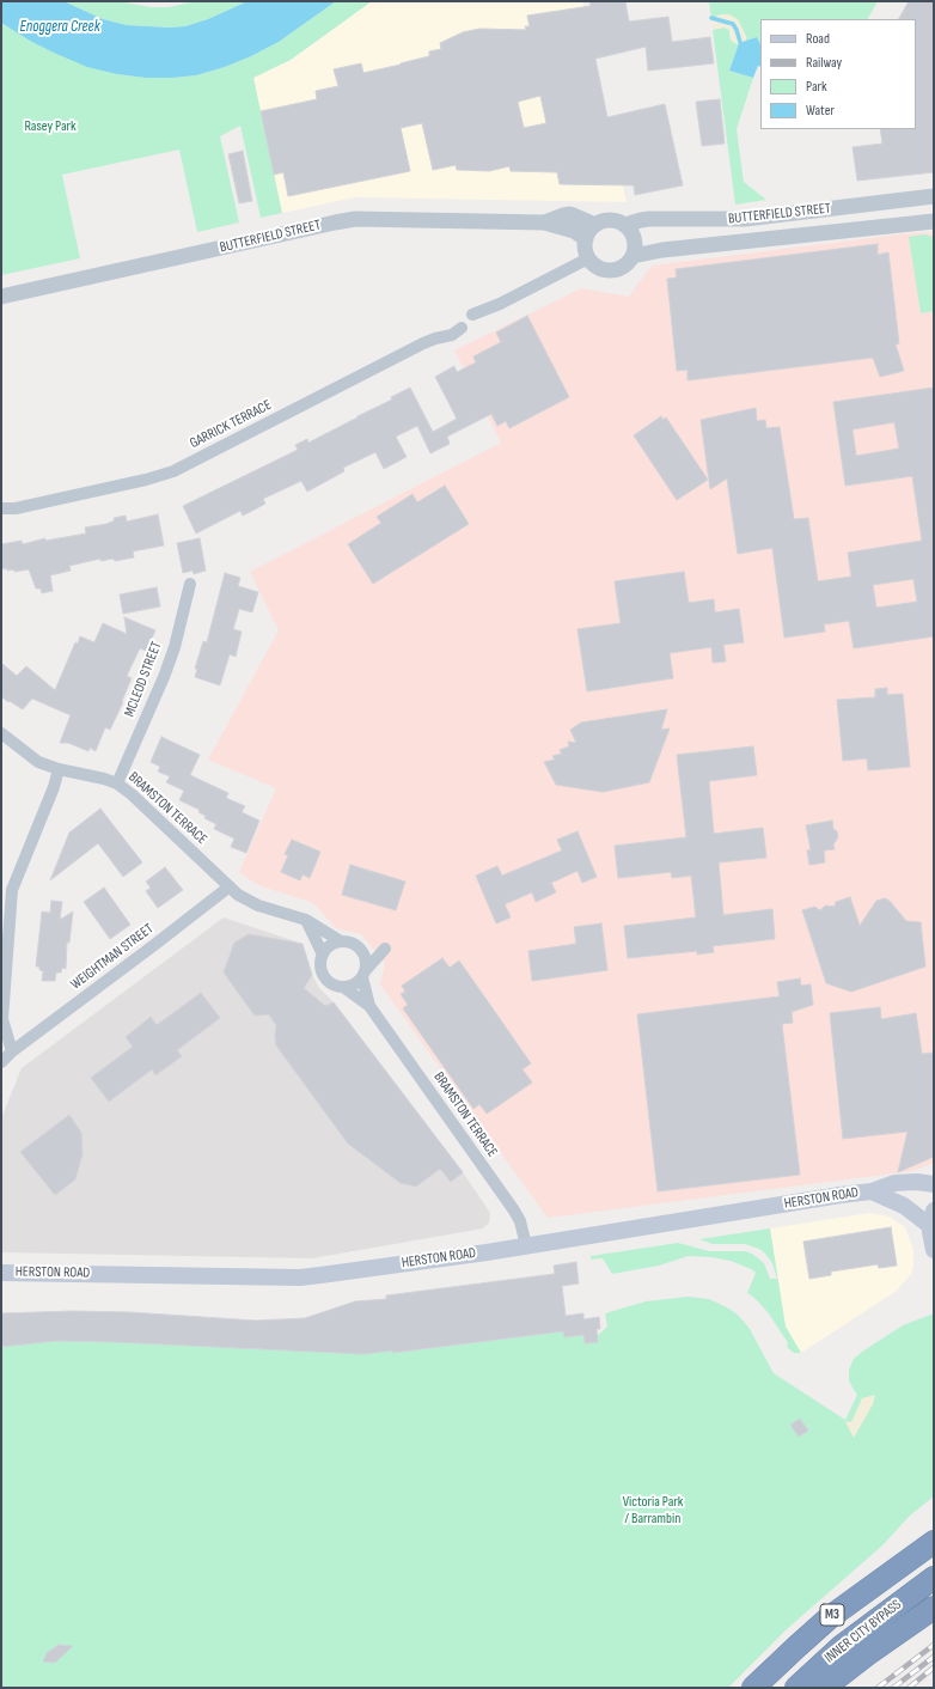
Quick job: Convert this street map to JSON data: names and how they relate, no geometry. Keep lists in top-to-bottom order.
{
  "streets": {
    "highway": ["M3", "INNER CITY BYPASS"],
    "main road": ["HERSTON ROAD"],
    "street": [
      "BUTTERFIELD STREET",
      "GARRICK TERRACE",
      "MCLEOD STREET",
      "BRAMSTON TERRACE",
      "WEIGHTMAN STREET"
    ]
  },
  "crossings": [
    ["MCLEOD STREET", "BRAMSTON TERRACE"],
    ["BRAMSTON TERRACE", "WEIGHTMAN STREET"],
    ["BRAMSTON TERRACE", "HERSTON ROAD"]
  ],
  "water": ["Enoggera Creek"],
  "parks": ["Rasey Park", "Victoria Park / Barrambin"],
  "legend": [
    "Road",
    "Railway",
    "Park",
    "Water"
  ]
}
